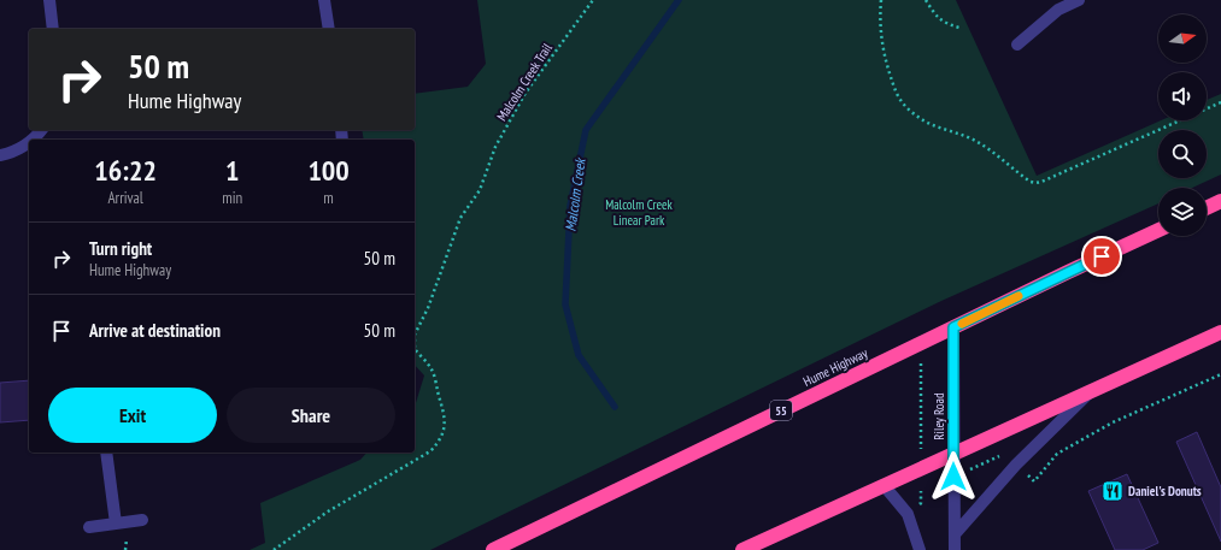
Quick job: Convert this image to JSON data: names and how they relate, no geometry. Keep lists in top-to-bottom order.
{
  "streets": {
    "highway": ["Hume Highway", "55"],
    "street": ["Riley Road"],
    "path": ["Malcolm Creek Trail"]
  },
  "crossings": [
    ["Hume Highway", "Riley Road"]
  ],
  "water": ["Malcolm Creek"],
  "parks": ["Malcolm Creek Linear Park"],
  "places": {
    "restaurant": ["Daniel's Donuts"]
  },
  "north": "right",
  "page": {
    "turn": ["50 m", "Hume Highway"],
    "eta": [
      "16:22",
      "Arrival",
      "1",
      "min",
      "100",
      "m"
    ],
    "list": [
      {
        "name": "Turn right",
        "note": "Hume Highway",
        "value": "50 m"
      },
      {
        "name": "Arrive at destination",
        "value": "50 m"
      }
    ],
    "buttons": ["Exit", "Share"]
  }
}
